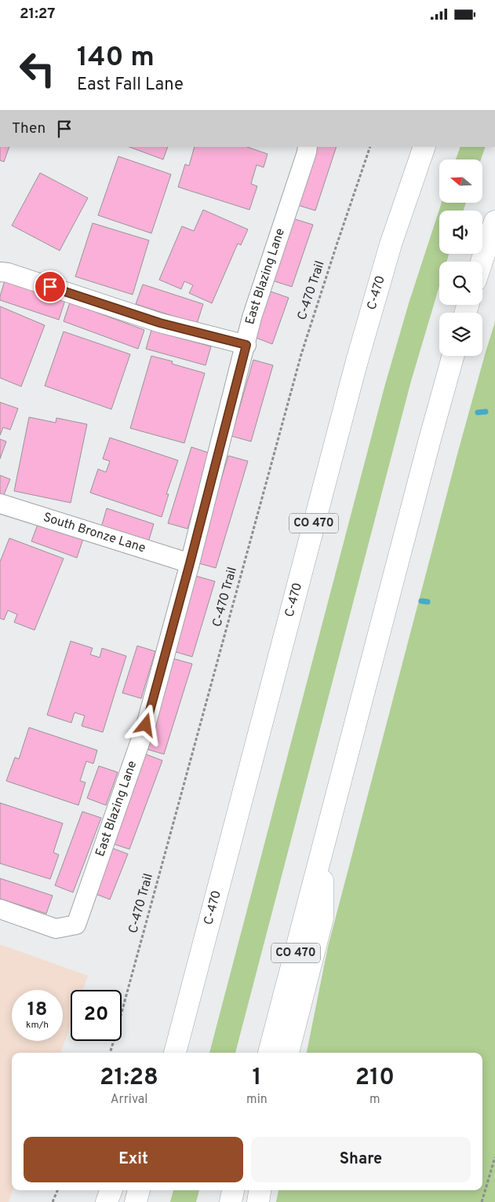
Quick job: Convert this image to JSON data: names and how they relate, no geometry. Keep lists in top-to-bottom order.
{
  "streets": {
    "highway": ["C-470", "CO 470"],
    "lane": ["East Blazing Lane", "South Bronze Lane"],
    "path": ["C-470 Trail"]
  },
  "crossings": [
    ["East Blazing Lane", "South Bronze Lane"]
  ],
  "north": "left",
  "page": {
    "status": "21:27",
    "turn": ["140 m", "East Fall Lane"],
    "then": "Then",
    "speed": "18 km/h",
    "limit": "20",
    "eta": [
      "21:28",
      "Arrival",
      "1",
      "min",
      "210",
      "m"
    ],
    "buttons": ["Exit", "Share"]
  }
}
